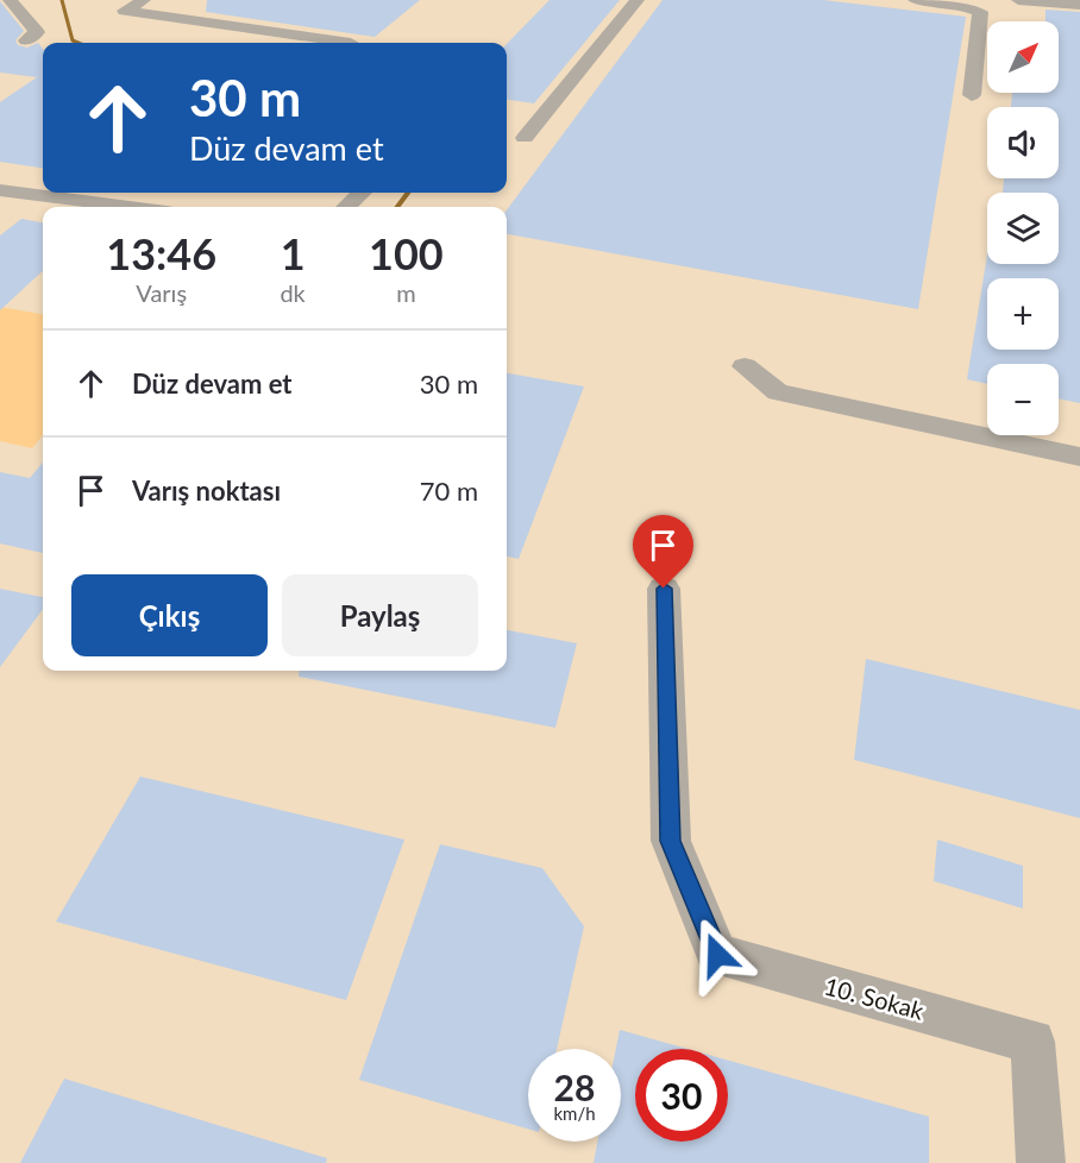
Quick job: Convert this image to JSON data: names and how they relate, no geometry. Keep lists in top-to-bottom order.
{
  "streets": {
    "street": ["10. Sokak"]
  },
  "north": "top right",
  "page": {
    "map_buttons": ["+", "−"],
    "turn": ["30 m", "Düz devam et"],
    "eta": [
      "13:46",
      "Varış",
      "1",
      "dk",
      "100",
      "m"
    ],
    "list": [
      {
        "name": "Düz devam et",
        "value": "30 m"
      },
      {
        "name": "Varış noktası",
        "value": "70 m"
      }
    ],
    "buttons": ["Çıkış", "Paylaş"],
    "speed": "28 km/h",
    "limit": "30"
  }
}
